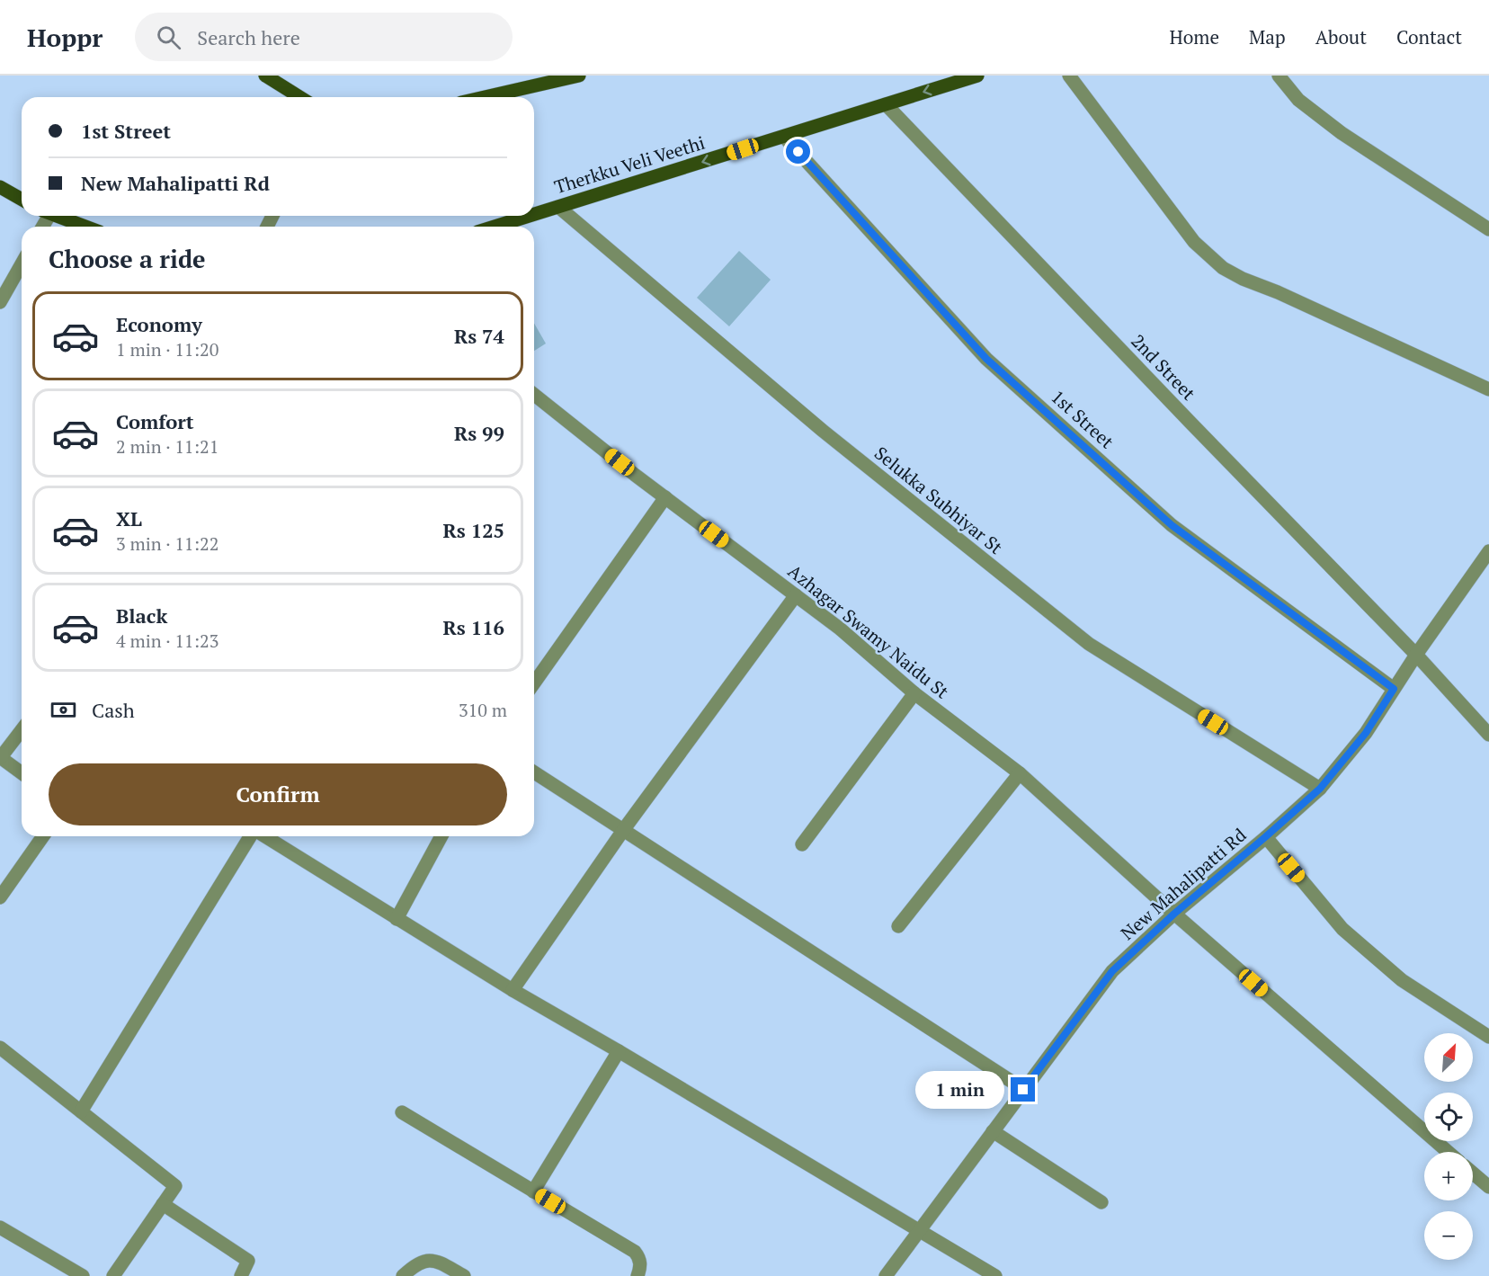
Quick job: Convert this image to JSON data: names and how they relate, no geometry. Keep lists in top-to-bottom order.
{
  "streets": {
    "main road": ["Therkku Veli Veethi"],
    "street": [
      "2nd Street",
      "1st Street",
      "Selukka Subhiyar St",
      "Azhagar Swamy Naidu St",
      "New Mahalipatti Rd"
    ]
  },
  "crossings": [
    ["Therkku Veli Veethi", "2nd Street"],
    ["Therkku Veli Veethi", "1st Street"],
    ["Therkku Veli Veethi", "Selukka Subhiyar St"],
    ["2nd Street", "New Mahalipatti Rd"],
    ["1st Street", "New Mahalipatti Rd"],
    ["Selukka Subhiyar St", "New Mahalipatti Rd"],
    ["Azhagar Swamy Naidu St", "New Mahalipatti Rd"]
  ],
  "one_way": ["Therkku Veli Veethi"],
  "north": "top right",
  "page": {
    "header": "Hoppr",
    "search": "Search here",
    "nav": [
      "Home",
      "Map",
      "About",
      "Contact"
    ],
    "banner": ["1st Street", "New Mahalipatti Rd"],
    "heading": "Choose a ride",
    "list": [
      {
        "name": "Economy",
        "note": "1 min · 11:20",
        "value": "Rs 74"
      },
      {
        "name": "Comfort",
        "note": "2 min · 11:21",
        "value": "Rs 99"
      },
      {
        "name": "XL",
        "note": "3 min · 11:22",
        "value": "Rs 125"
      },
      {
        "name": "Black",
        "note": "4 min · 11:23",
        "value": "Rs 116"
      }
    ],
    "pay": ["Cash", "310 m"],
    "buttons": "Confirm",
    "map_buttons": ["+", "−"],
    "bubble": "1 min"
  }
}
